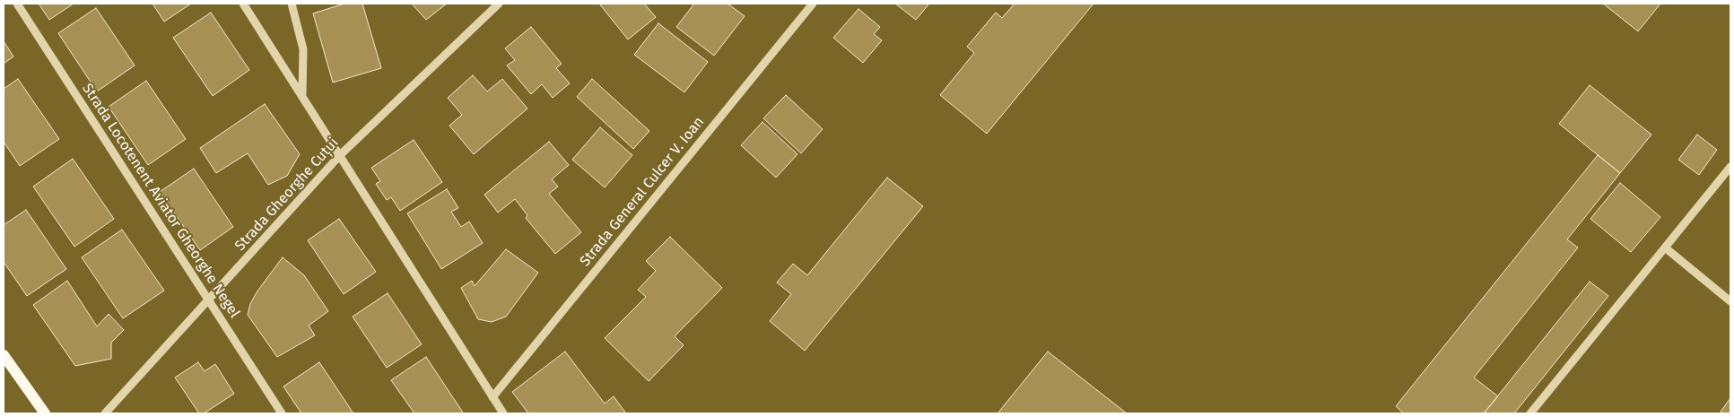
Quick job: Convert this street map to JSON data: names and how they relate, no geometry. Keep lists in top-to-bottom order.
{
  "streets": {
    "street": ["Strada General Culcer V. Ioan", "Strada Gheorghe Cuțui", "Strada Locotenent Aviator Gheorghe Negel"]
  },
  "crossings": [
    ["Strada Gheorghe Cuțui", "Strada Locotenent Aviator Gheorghe Negel"]
  ]
}
